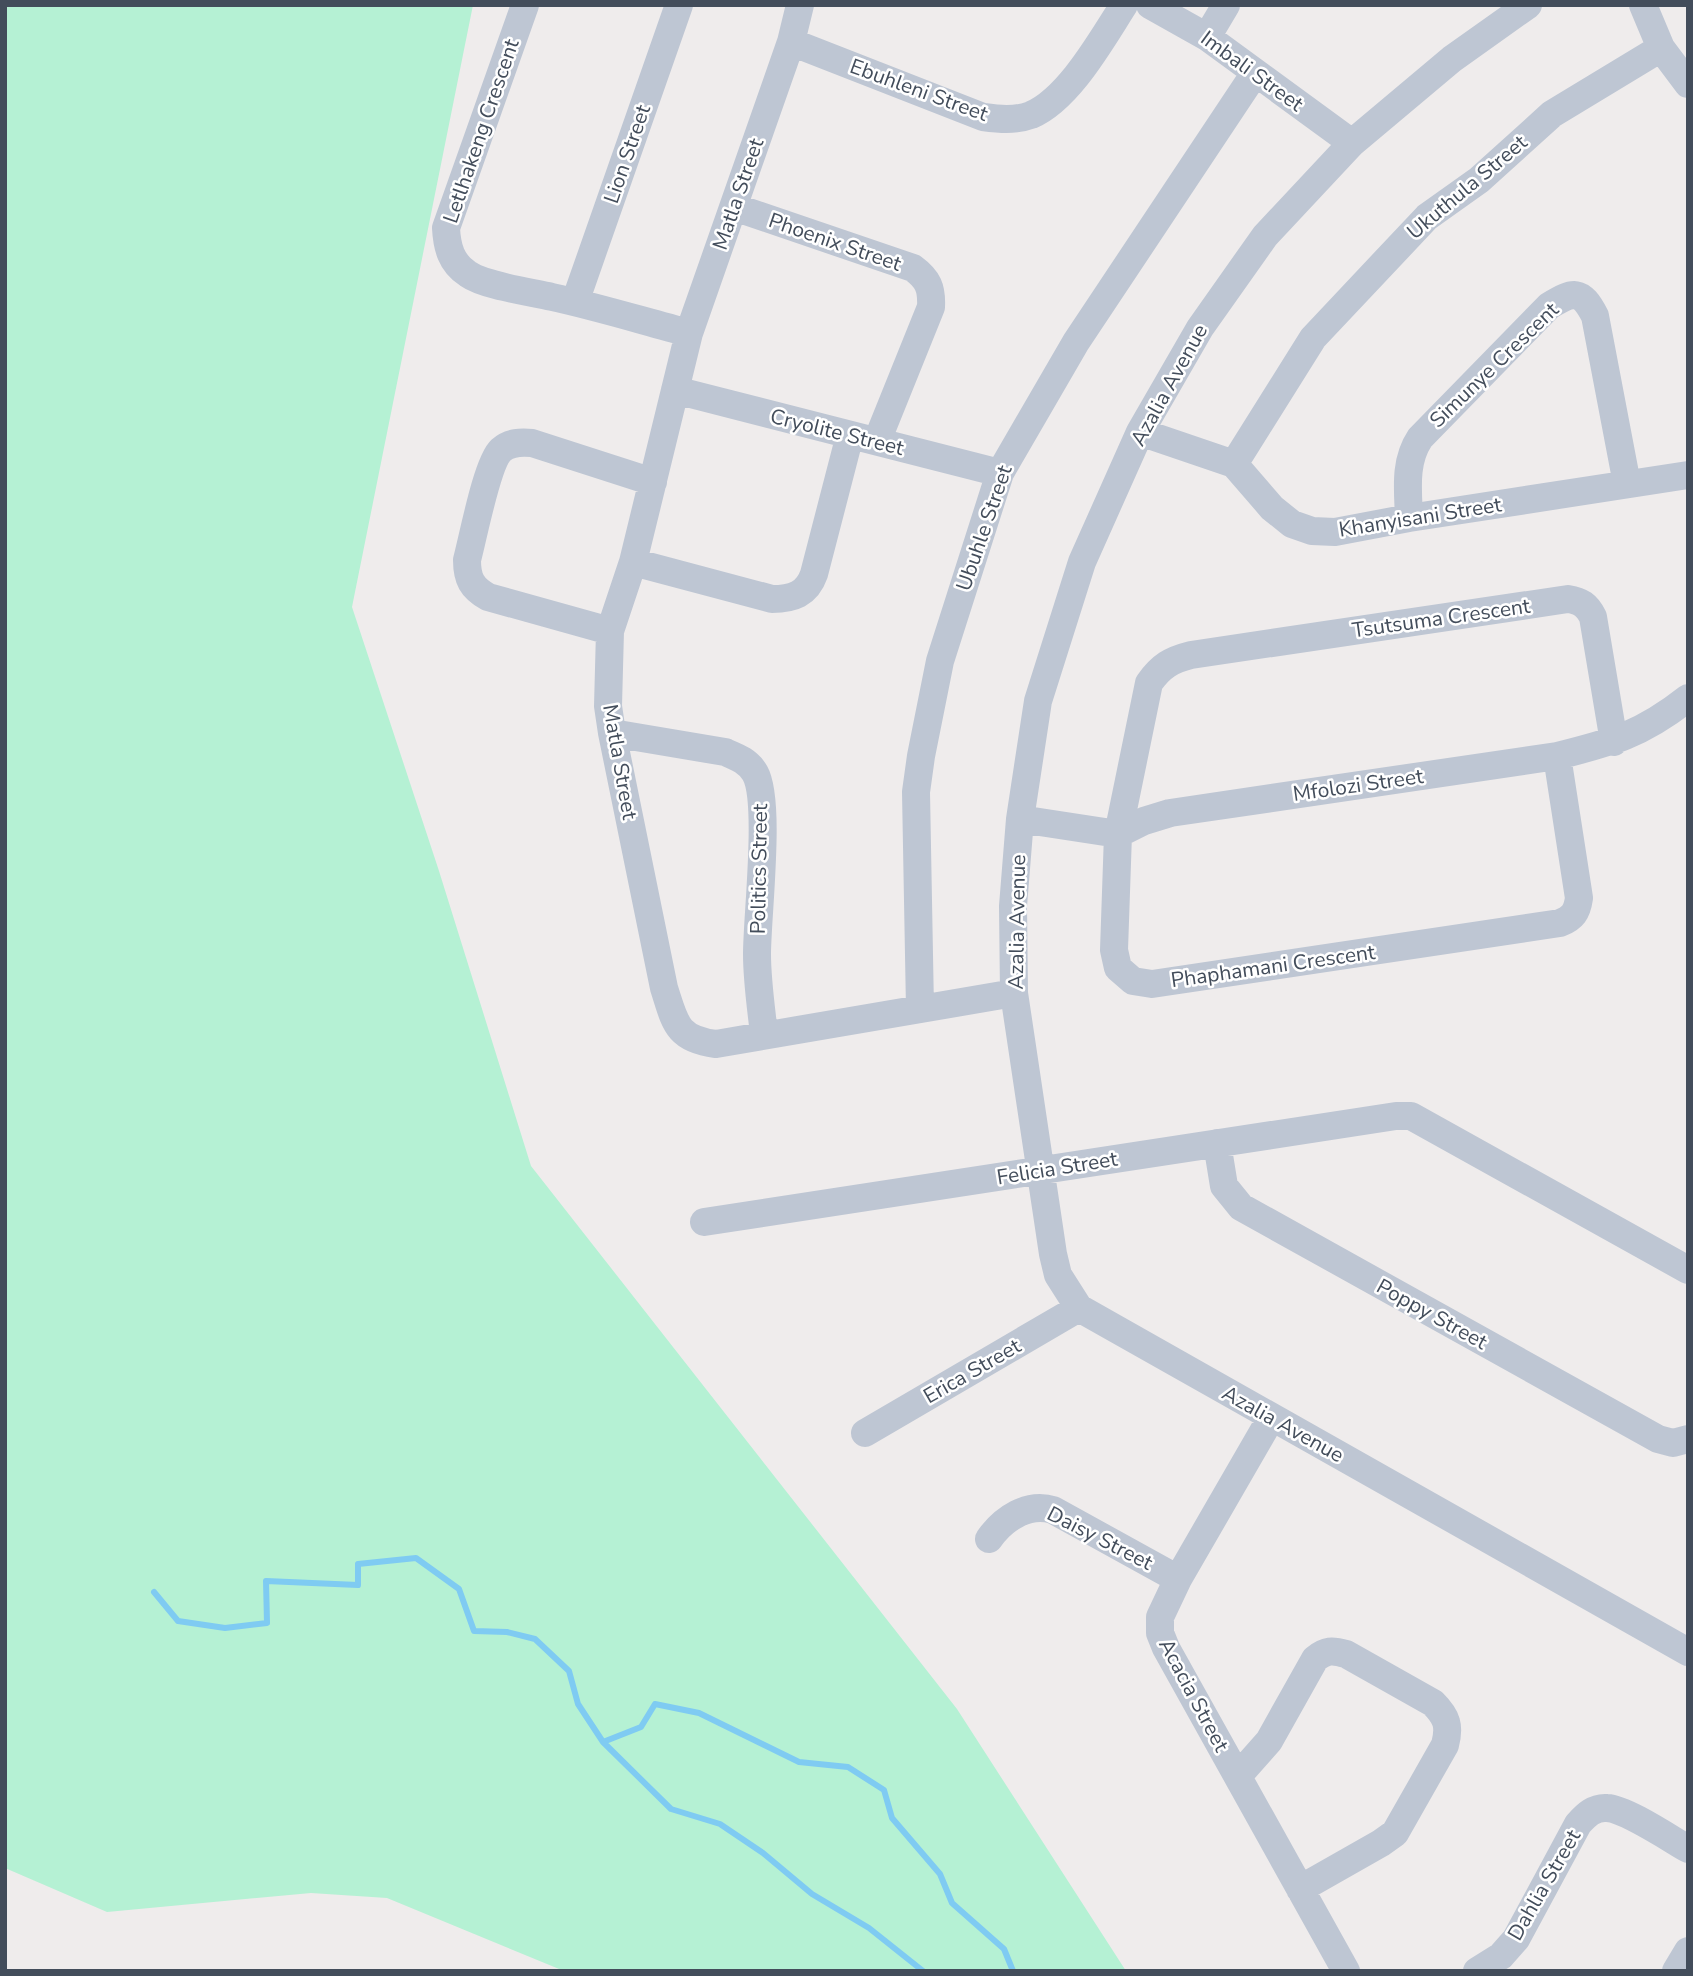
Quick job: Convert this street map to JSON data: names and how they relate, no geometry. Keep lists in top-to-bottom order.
{
  "streets": {
    "street": [
      "Imbali Street",
      "Ebuhleni Street",
      "Letlhakeng Crescent",
      "Lion Street",
      "Ukuthula Street",
      "Matla Street",
      "Phoenix Street",
      "Simunye Crescent",
      "Azalia Avenue",
      "Cryolite Street",
      "Khanyisani Street",
      "Ubuhle Street",
      "Tsutsuma Crescent",
      "Mfolozi Street",
      "Politics Street",
      "Phaphamani Crescent",
      "Felicia Street",
      "Poppy Street",
      "Erica Street",
      "Daisy Street",
      "Acacia Street",
      "Dahlia Street"
    ]
  },
  "crossings": [
    ["Imbali Street", "Azalia Avenue"],
    ["Imbali Street", "Ubuhle Street"],
    ["Ebuhleni Street", "Matla Street"],
    ["Letlhakeng Crescent", "Lion Street"],
    ["Letlhakeng Crescent", "Matla Street"],
    ["Ukuthula Street", "Khanyisani Street"],
    ["Matla Street", "Phoenix Street"],
    ["Matla Street", "Azalia Avenue"],
    ["Matla Street", "Cryolite Street"],
    ["Matla Street", "Ubuhle Street"],
    ["Matla Street", "Politics Street"],
    ["Phoenix Street", "Cryolite Street"],
    ["Simunye Crescent", "Khanyisani Street"],
    ["Azalia Avenue", "Felicia Street"],
    ["Azalia Avenue", "Erica Street"],
    ["Azalia Avenue", "Acacia Street"],
    ["Cryolite Street", "Ubuhle Street"],
    ["Tsutsuma Crescent", "Mfolozi Street"],
    ["Tsutsuma Crescent", "Phaphamani Crescent"],
    ["Mfolozi Street", "Phaphamani Crescent"],
    ["Felicia Street", "Poppy Street"],
    ["Daisy Street", "Acacia Street"]
  ]
}
